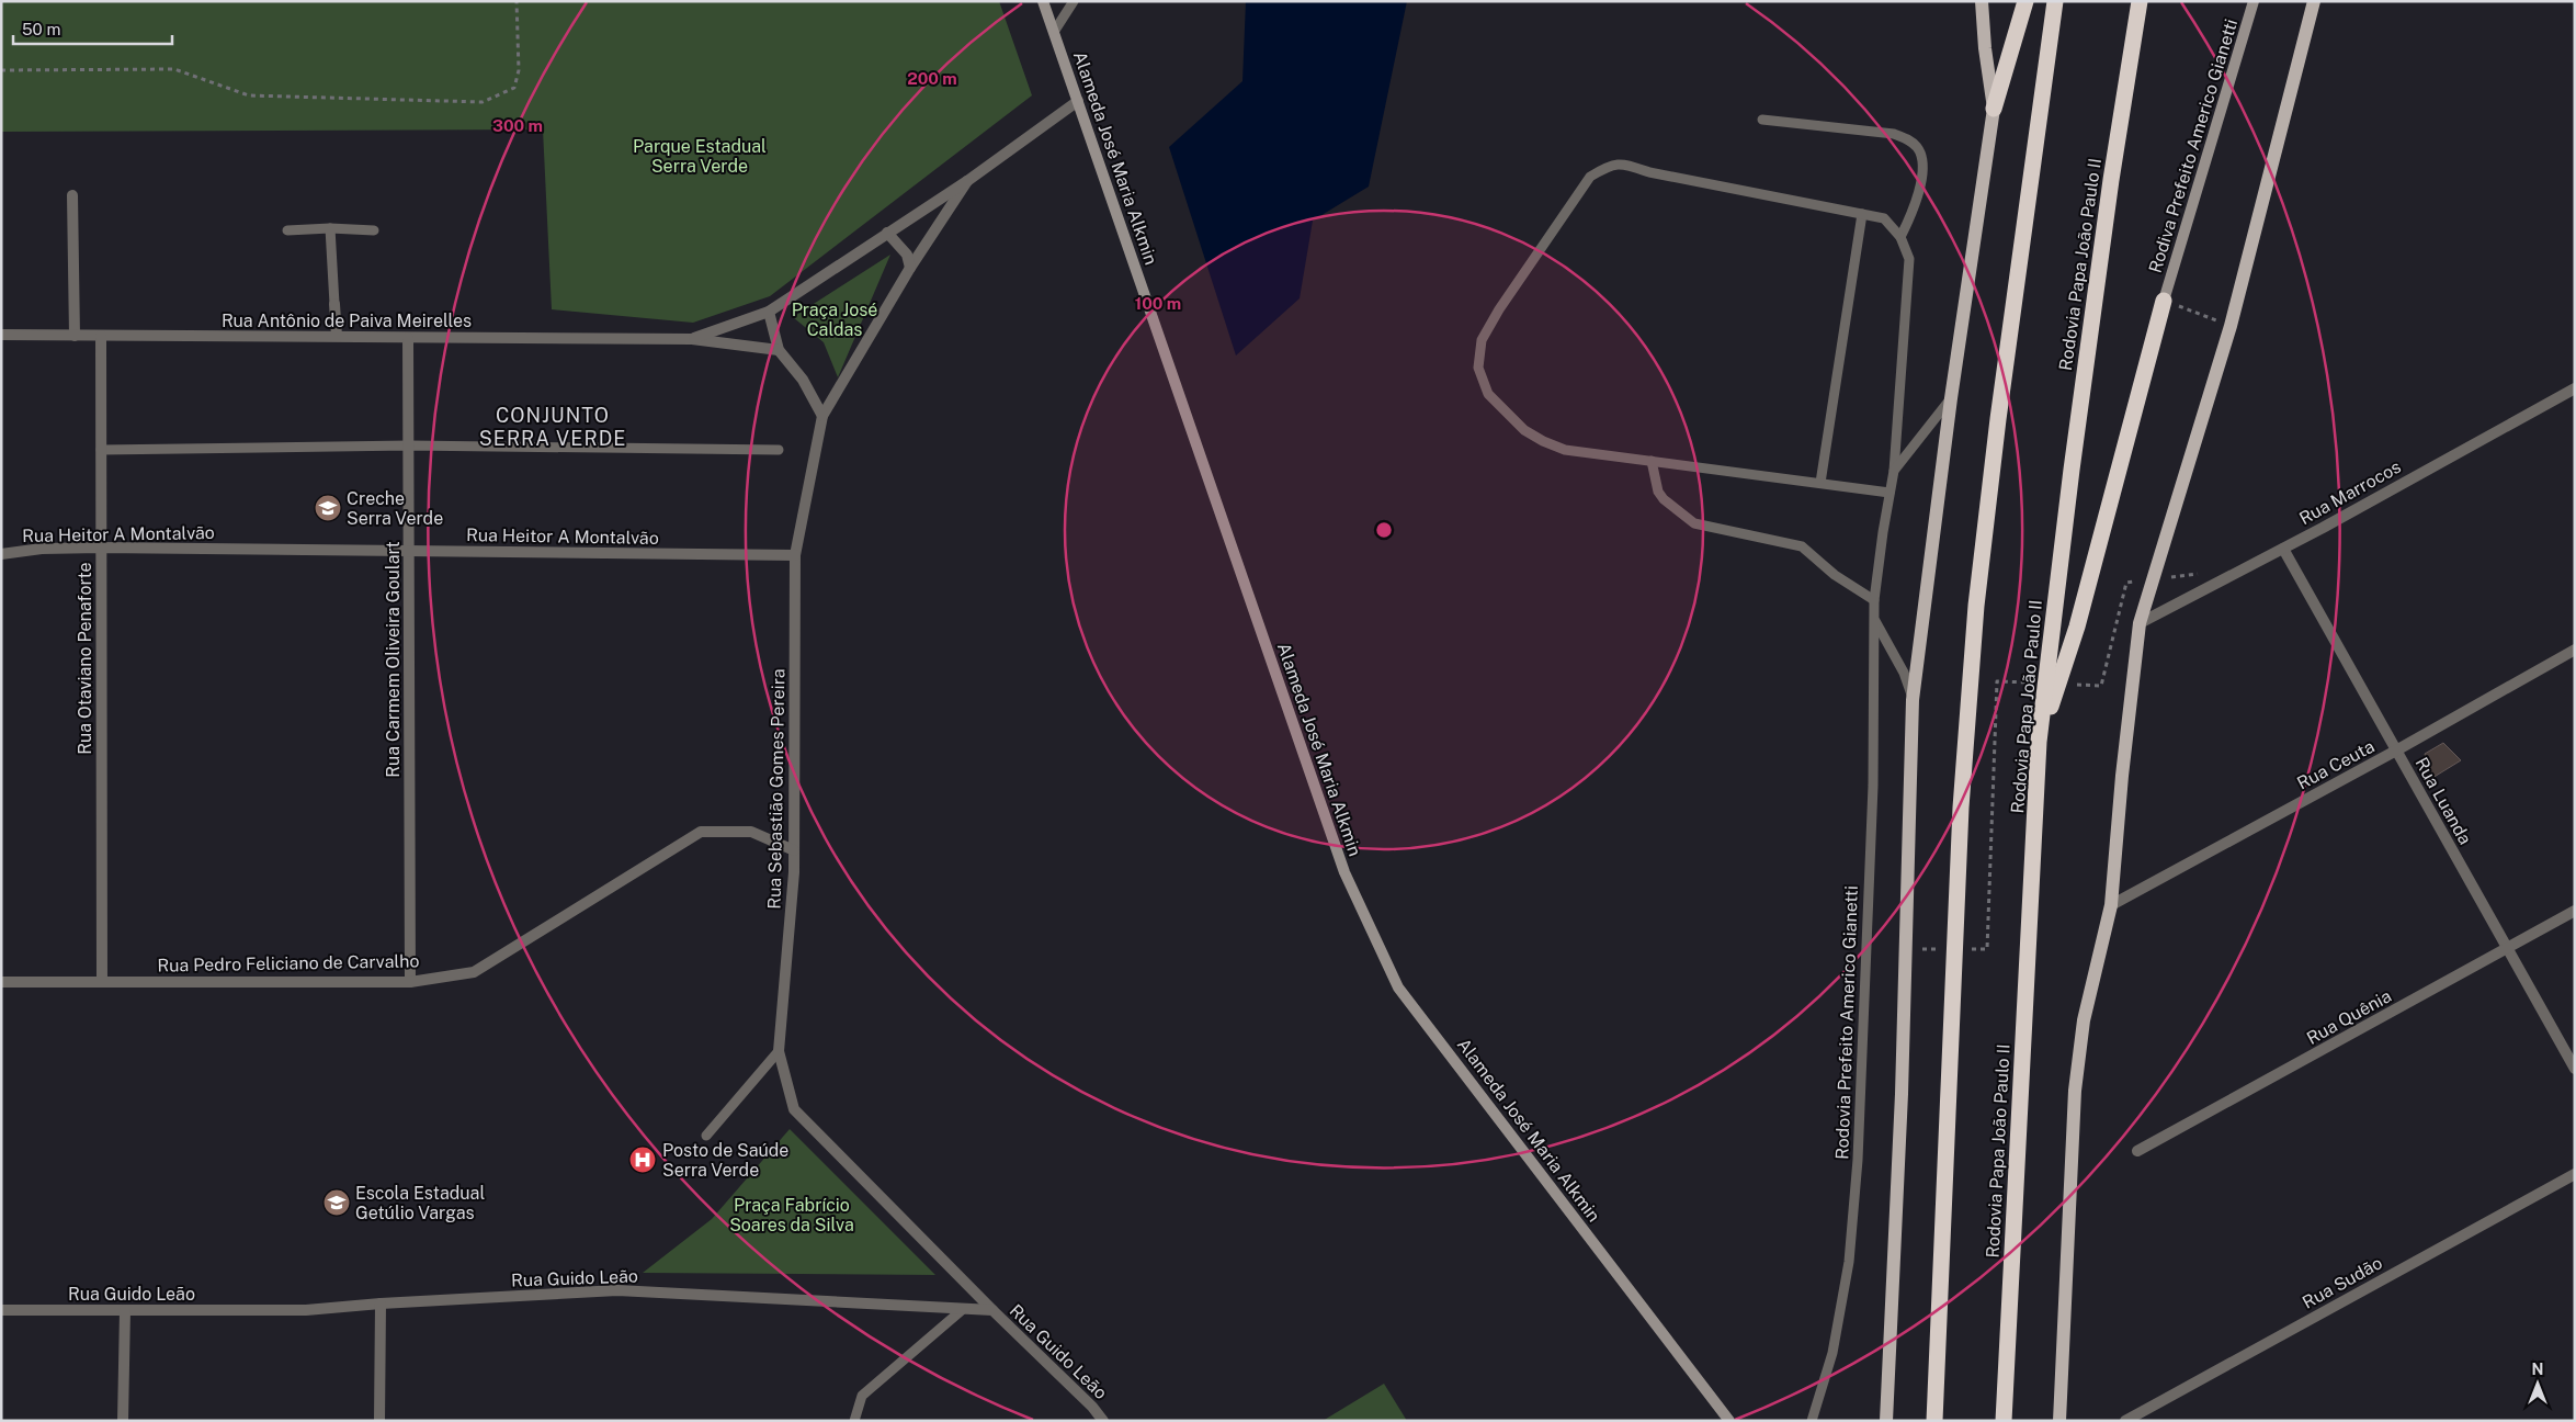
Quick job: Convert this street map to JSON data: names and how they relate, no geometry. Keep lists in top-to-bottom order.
{
  "streets": {
    "highway": ["Rodovia Papa João Paulo II"],
    "street": [
      "Rodiva Prefeito Americo Gianetti",
      "Alameda José Maria Alkmin",
      "Rua Antônio de Paiva Meirelles",
      "Rua Marrocos",
      "Rua Heitor A Montalvão",
      "Rua Otaviano Penaforte",
      "Rua Carmem Oliveira Goulart",
      "Rua Ceuta",
      "Rua Sebastião Gomes Pereira",
      "Rua Luanda",
      "Rua Pedro Feliciano de Carvalho",
      "Rua Quênia",
      "Rua Guido Leão",
      "Rua Sudão"
    ],
    "lane": ["Rodovia Prefeito Americo Gianetti"]
  },
  "crossings": [
    ["Rua Antônio de Paiva Meirelles", "Rua Otaviano Penaforte"],
    ["Rua Antônio de Paiva Meirelles", "Rua Carmem Oliveira Goulart"],
    ["Rua Marrocos", "Rua Luanda"],
    ["Rua Heitor A Montalvão", "Rua Otaviano Penaforte"],
    ["Rua Heitor A Montalvão", "Rua Carmem Oliveira Goulart"],
    ["Rua Heitor A Montalvão", "Rua Sebastião Gomes Pereira"],
    ["Rua Otaviano Penaforte", "Rua Pedro Feliciano de Carvalho"],
    ["Rua Carmem Oliveira Goulart", "Rua Pedro Feliciano de Carvalho"],
    ["Rua Ceuta", "Rua Luanda"],
    ["Rua Sebastião Gomes Pereira", "Rua Pedro Feliciano de Carvalho"],
    ["Rua Sebastião Gomes Pereira", "Rua Guido Leão"],
    ["Rua Luanda", "Rua Quênia"]
  ],
  "districts": ["CONJUNTO SERRA VERDE"],
  "parks": ["Parque Estadual Serra Verde", "Praça José Caldas", "Praça Fabrício Soares da Silva"],
  "places": {
    "school or university": ["Creche Serra Verde", "Escola Estadual Getúlio Vargas"],
    "hospital": ["Posto de Saúde Serra Verde"]
  },
  "scale_bar": "50 m",
  "north": "top",
  "rings": ["200 m", "300 m", "100 m"]
}
